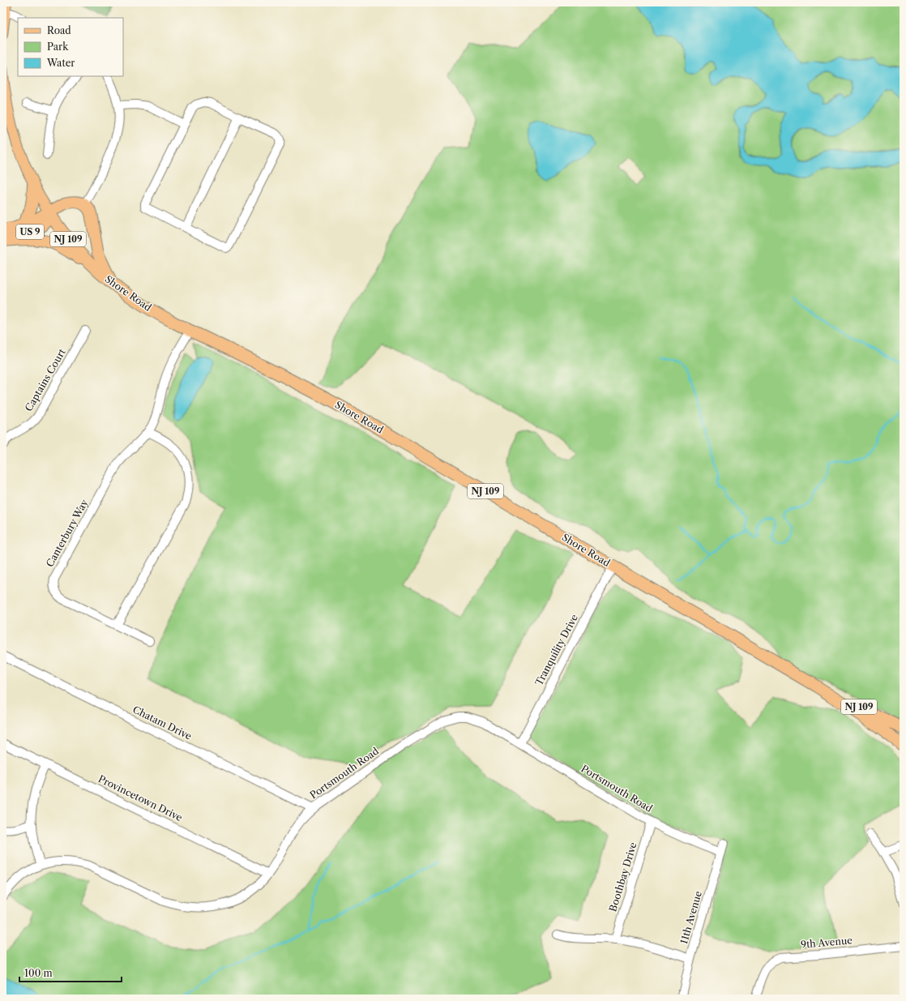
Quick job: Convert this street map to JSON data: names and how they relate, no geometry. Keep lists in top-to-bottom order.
{
  "streets": {
    "highway": ["US 9", "NJ 109", "Shore Road"],
    "street": [
      "Captains Court",
      "Canterbury Way",
      "Tranquility Drive",
      "Chatam Drive",
      "Portsmouth Road",
      "Provincetown Drive",
      "Boothbay Drive",
      "11th Avenue",
      "9th Avenue"
    ]
  },
  "crossings": [
    ["US 9", "Shore Road"],
    ["NJ 109", "Shore Road"],
    ["Shore Road", "Canterbury Way"],
    ["Shore Road", "Tranquility Drive"],
    ["Tranquility Drive", "Portsmouth Road"],
    ["Chatam Drive", "Portsmouth Road"],
    ["Portsmouth Road", "Provincetown Drive"],
    ["Portsmouth Road", "Boothbay Drive"],
    ["Portsmouth Road", "11th Avenue"]
  ],
  "legend": ["Road", "Park", "Water"],
  "scale_bar": "100 m"
}
